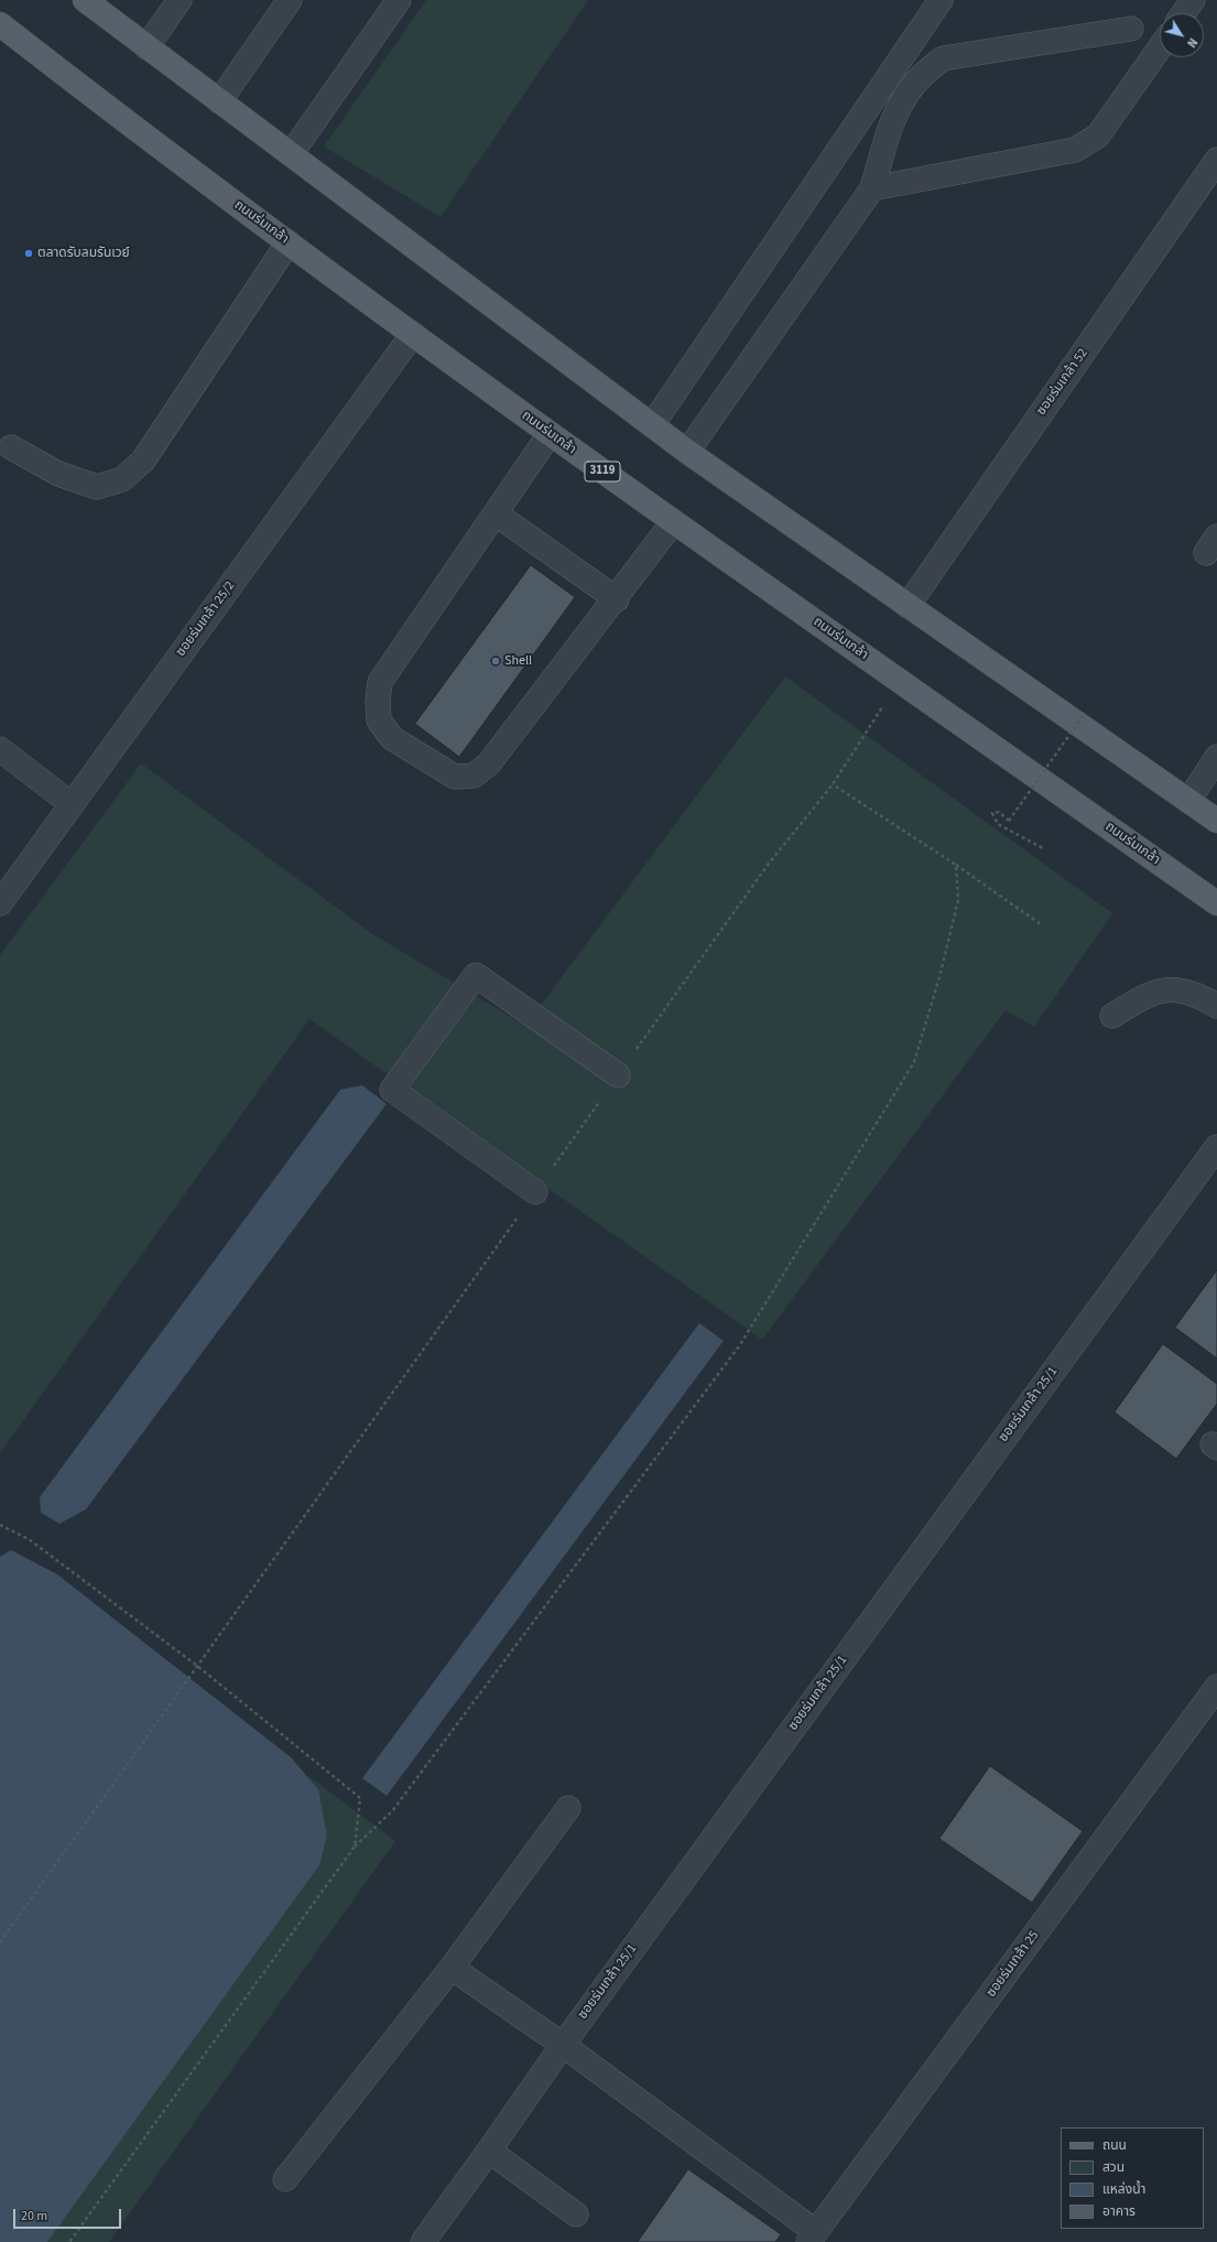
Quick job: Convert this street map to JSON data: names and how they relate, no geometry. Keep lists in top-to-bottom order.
{
  "streets": {
    "main road": ["ถนนร่มเกล้า", "3119"],
    "street": [
      "ซอยร่มเกล้า 52",
      "ซอยร่มเกล้า 25/2",
      "ซอยร่มเกล้า 25/1",
      "ซอยร่มเกล้า 25"
    ]
  },
  "crossings": [
    ["ถนนร่มเกล้า", "ซอยร่มเกล้า 25/2"]
  ],
  "places": ["ตลาดรับลมรันเวย์", "Shell"],
  "legend": [
    "ถนน",
    "สวน",
    "แหล่งน้ำ",
    "อาคาร"
  ],
  "scale_bar": "20 m",
  "north": "bottom right"
}
